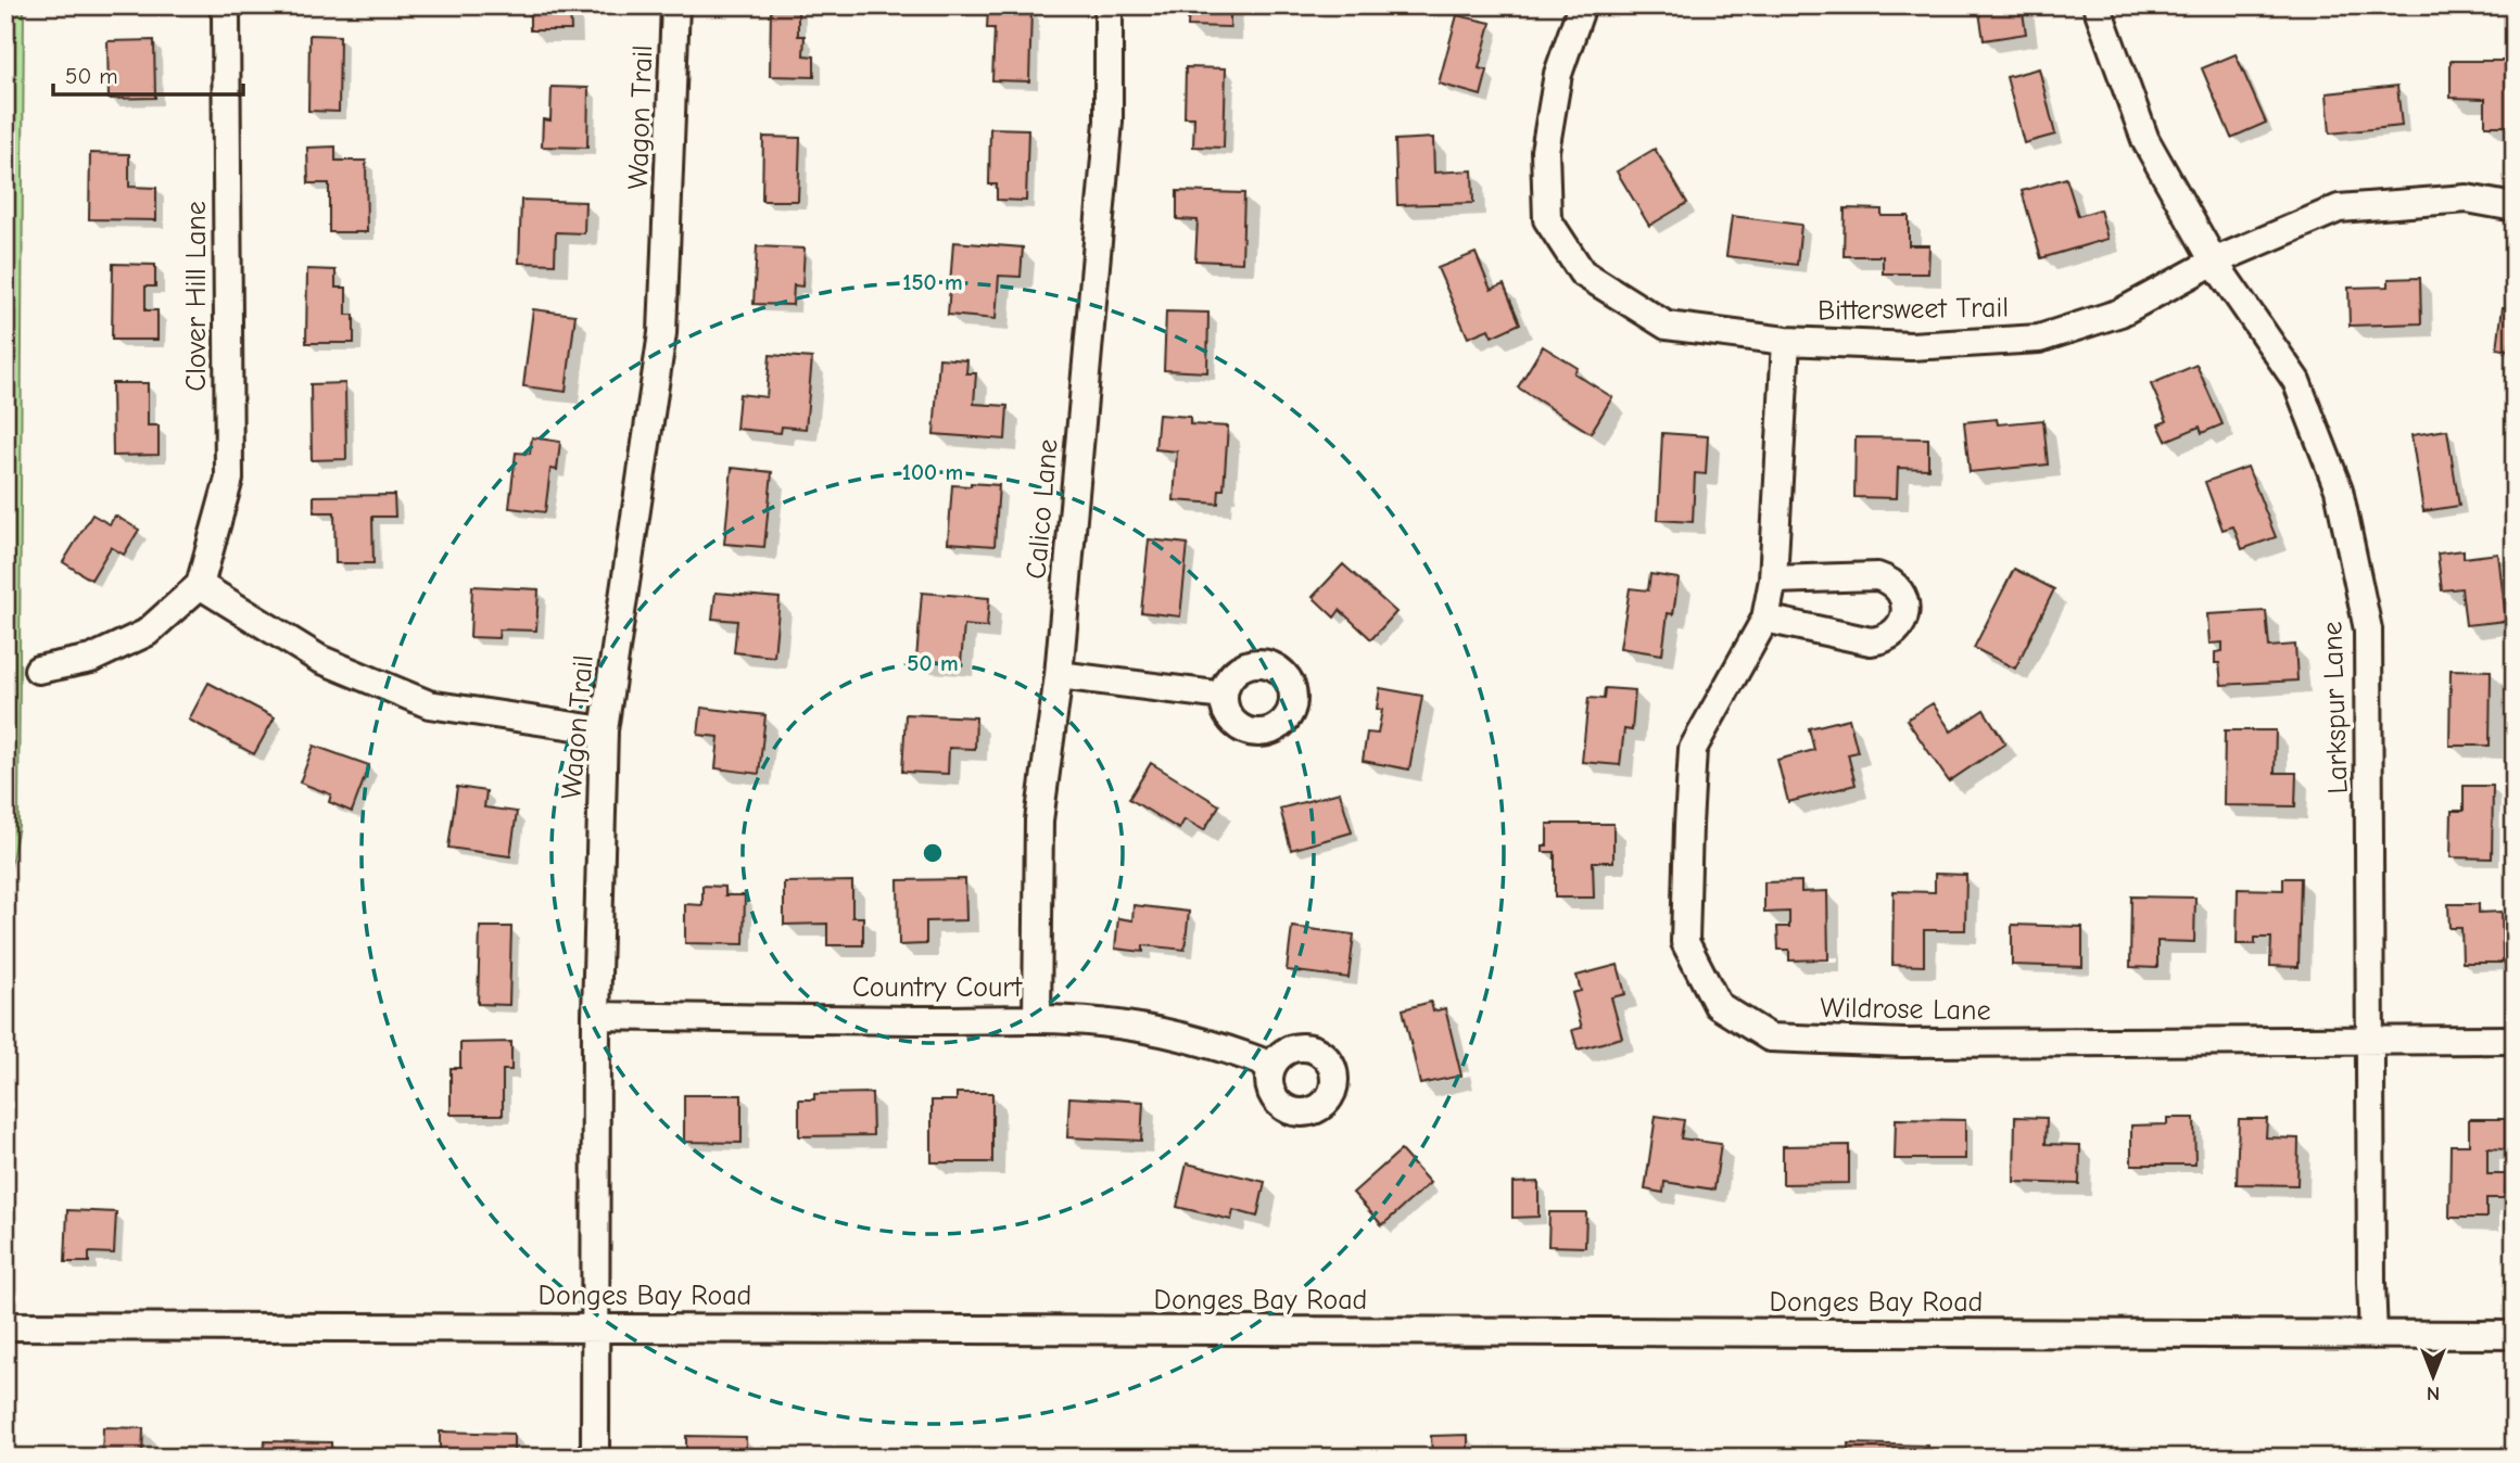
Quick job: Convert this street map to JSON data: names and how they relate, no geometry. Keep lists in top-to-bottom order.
{
  "streets": {
    "street": [
      "Wagon Trail",
      "Clover Hill Lane",
      "Bittersweet Trail",
      "Calico Lane",
      "Larkspur Lane",
      "Country Court",
      "Wildrose Lane",
      "Donges Bay Road"
    ]
  },
  "crossings": [
    ["Wagon Trail", "Country Court"],
    ["Wagon Trail", "Donges Bay Road"],
    ["Bittersweet Trail", "Larkspur Lane"],
    ["Bittersweet Trail", "Wildrose Lane"],
    ["Calico Lane", "Country Court"],
    ["Larkspur Lane", "Wildrose Lane"],
    ["Larkspur Lane", "Donges Bay Road"]
  ],
  "scale_bar": "50 m",
  "north": "bottom",
  "rings": ["150 m", "100 m", "50 m"]
}
